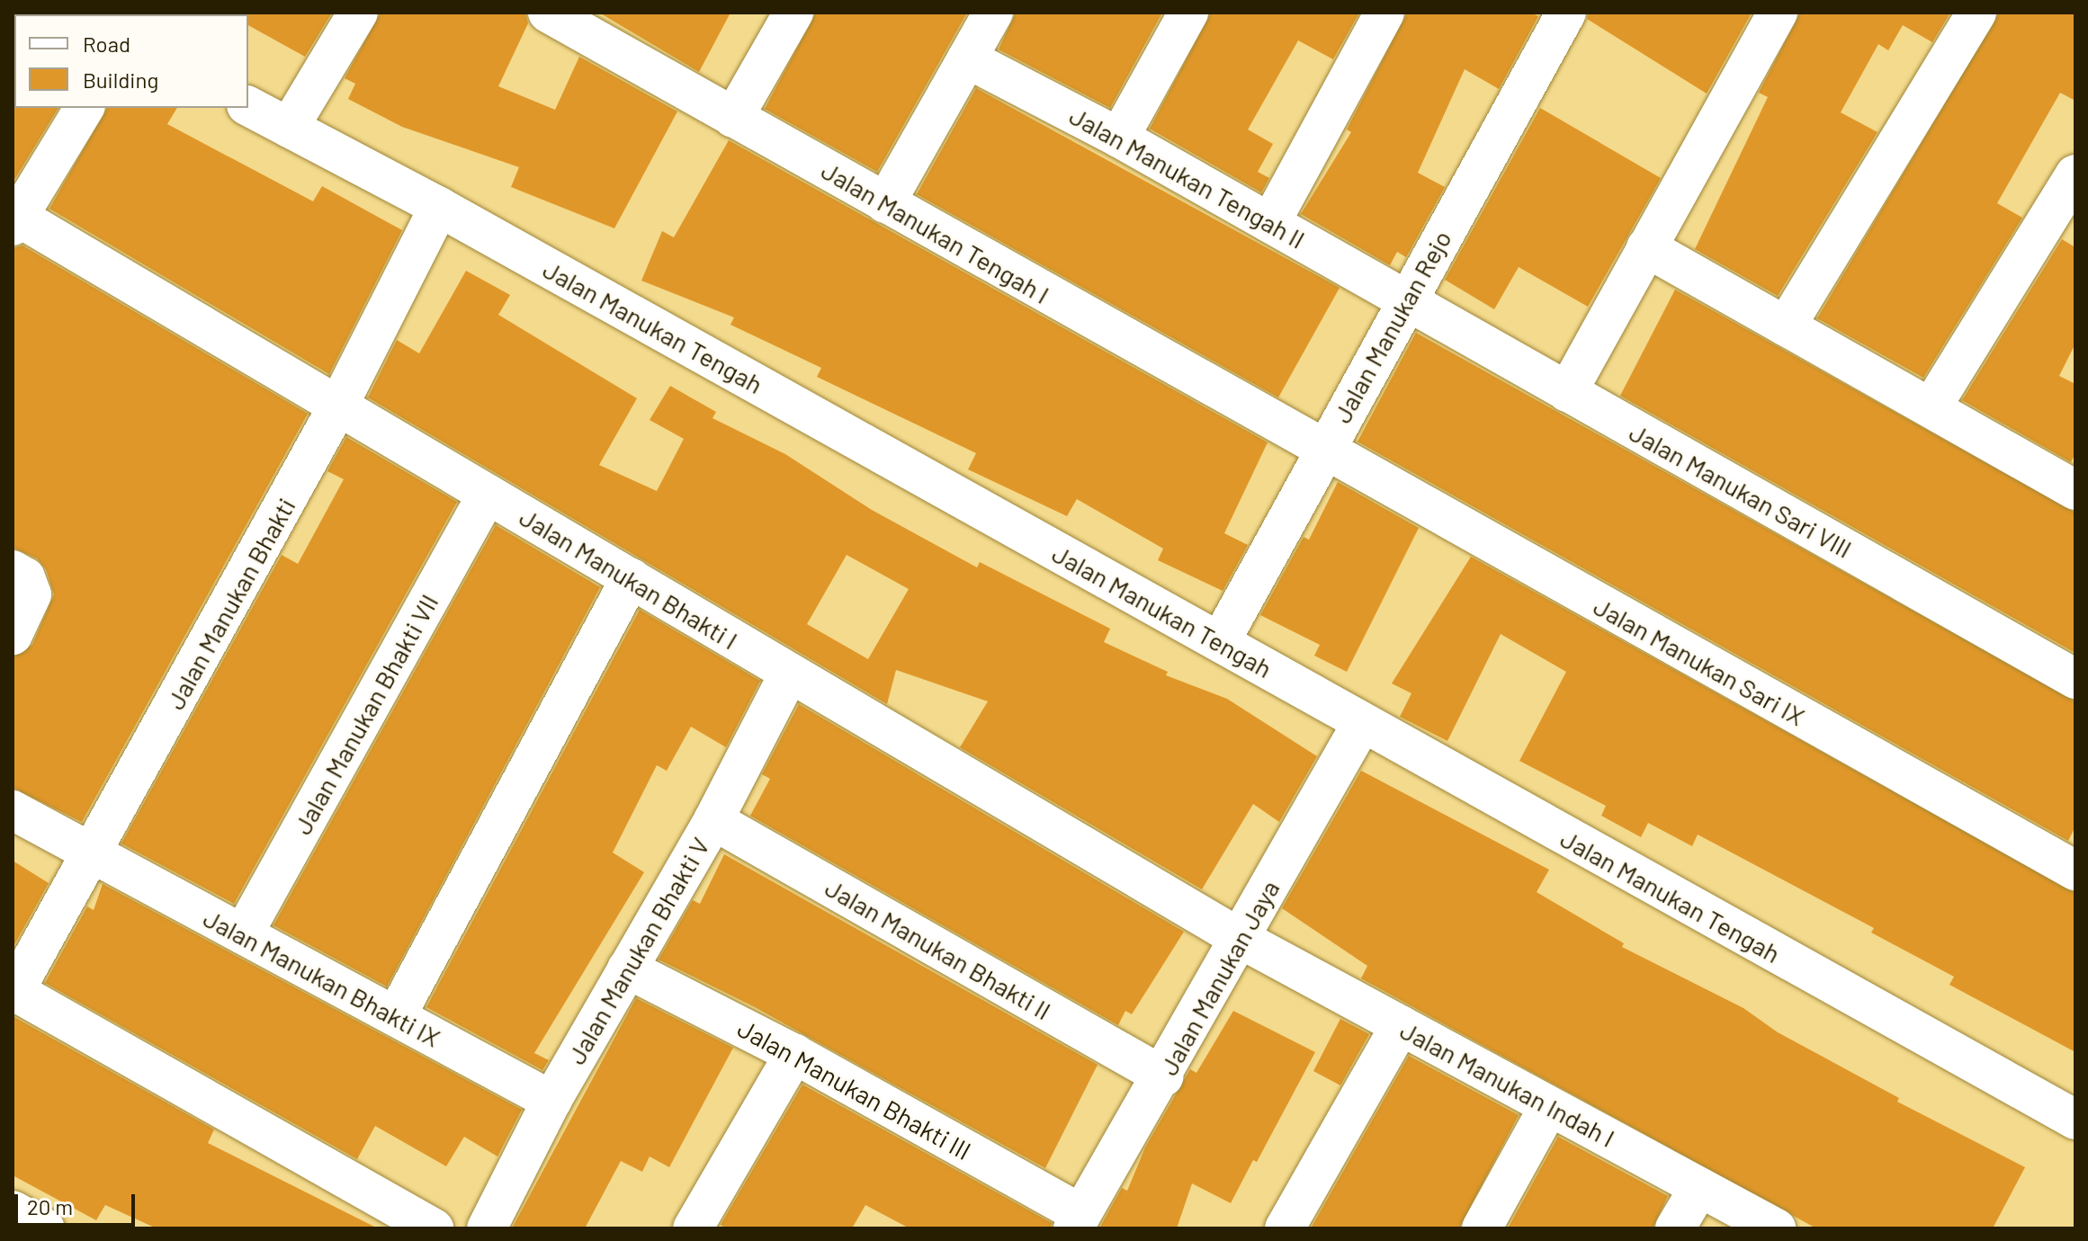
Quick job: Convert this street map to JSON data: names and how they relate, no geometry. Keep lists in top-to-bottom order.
{
  "streets": {
    "street": [
      "Jalan Manukan Tengah II",
      "Jalan Manukan Tengah I",
      "Jalan Manukan Tengah",
      "Jalan Manukan Rejo",
      "Jalan Manukan Sari VIII",
      "Jalan Manukan Bhakti I",
      "Jalan Manukan Bhakti",
      "Jalan Manukan Sari IX",
      "Jalan Manukan Bhakti VII",
      "Jalan Manukan Bhakti II",
      "Jalan Manukan Bhakti V",
      "Jalan Manukan Bhakti IX",
      "Jalan Manukan Jaya",
      "Jalan Manukan Indah I",
      "Jalan Manukan Bhakti III"
    ]
  },
  "crossings": [
    ["Jalan Manukan Tengah II", "Jalan Manukan Rejo"],
    ["Jalan Manukan Tengah II", "Jalan Manukan Sari VIII"],
    ["Jalan Manukan Tengah I", "Jalan Manukan Rejo"],
    ["Jalan Manukan Tengah I", "Jalan Manukan Sari IX"],
    ["Jalan Manukan Tengah", "Jalan Manukan Rejo"],
    ["Jalan Manukan Tengah", "Jalan Manukan Bhakti"],
    ["Jalan Manukan Tengah", "Jalan Manukan Jaya"],
    ["Jalan Manukan Rejo", "Jalan Manukan Sari VIII"],
    ["Jalan Manukan Rejo", "Jalan Manukan Sari IX"],
    ["Jalan Manukan Bhakti I", "Jalan Manukan Bhakti"],
    ["Jalan Manukan Bhakti I", "Jalan Manukan Bhakti VII"],
    ["Jalan Manukan Bhakti I", "Jalan Manukan Bhakti V"],
    ["Jalan Manukan Bhakti I", "Jalan Manukan Jaya"],
    ["Jalan Manukan Bhakti I", "Jalan Manukan Indah I"],
    ["Jalan Manukan Bhakti", "Jalan Manukan Bhakti IX"],
    ["Jalan Manukan Bhakti VII", "Jalan Manukan Bhakti IX"],
    ["Jalan Manukan Bhakti II", "Jalan Manukan Bhakti V"],
    ["Jalan Manukan Bhakti II", "Jalan Manukan Jaya"],
    ["Jalan Manukan Bhakti V", "Jalan Manukan Bhakti IX"],
    ["Jalan Manukan Bhakti V", "Jalan Manukan Bhakti III"],
    ["Jalan Manukan Jaya", "Jalan Manukan Indah I"],
    ["Jalan Manukan Jaya", "Jalan Manukan Bhakti III"]
  ],
  "legend": ["Road", "Building"],
  "scale_bar": "20 m"
}
